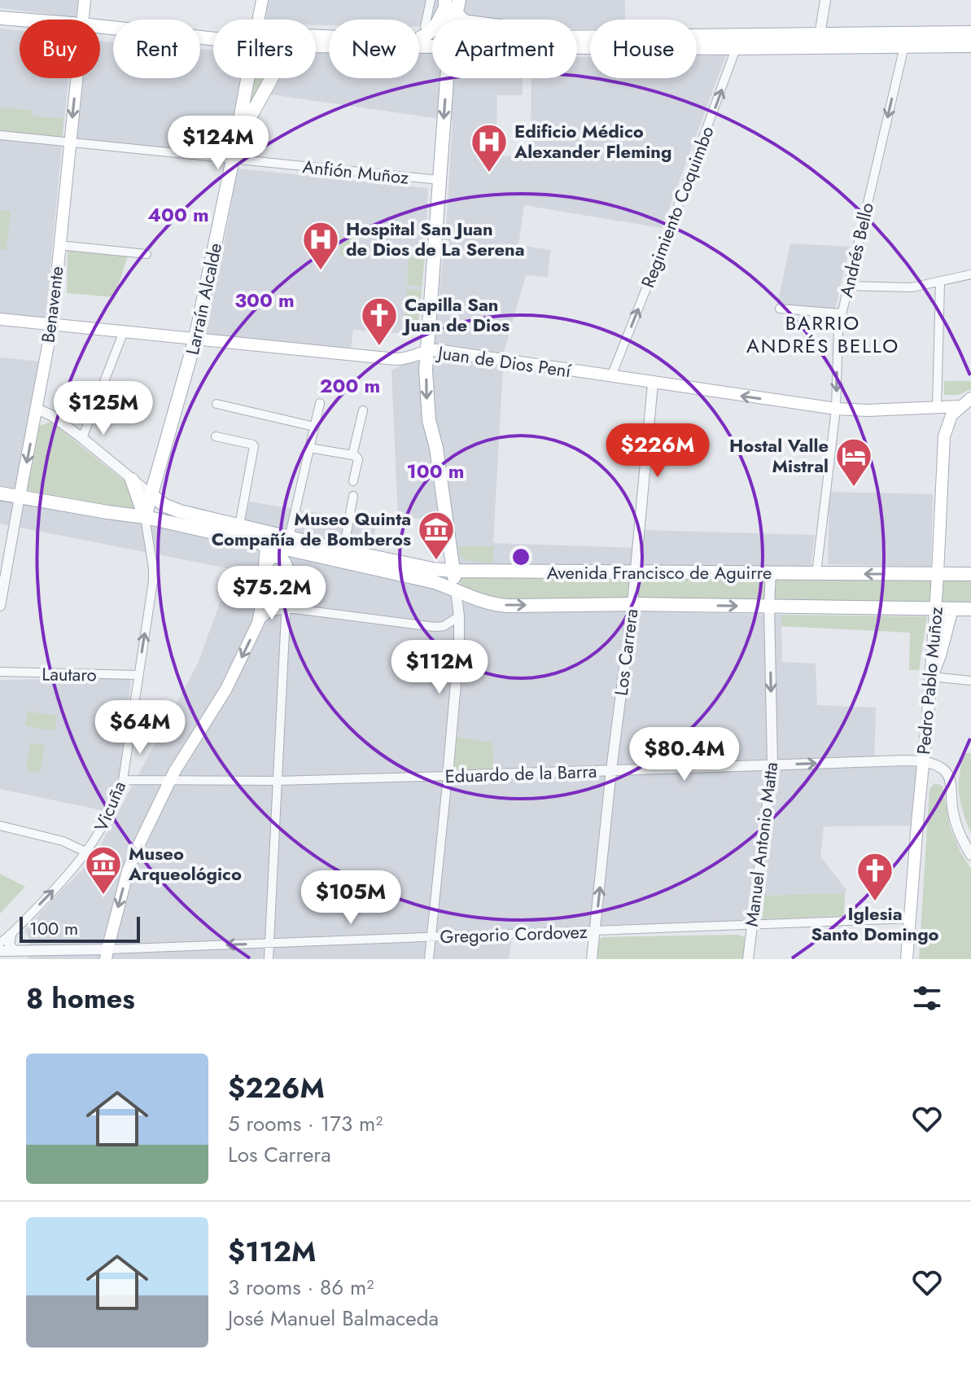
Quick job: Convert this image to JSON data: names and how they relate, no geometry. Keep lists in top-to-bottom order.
{
  "streets": {
    "main road": [
      "Larraín Alcalde",
      "Benavente",
      "Juan de Dios Pení",
      "Avenida Francisco de Aguirre",
      "Pedro Pablo Muñoz"
    ],
    "street": [
      "Anfión Muñoz",
      "Regimiento Coquimbo",
      "Andrés Bello",
      "Los Carrera",
      "Lautaro",
      "Eduardo de la Barra",
      "Vicuña",
      "Manuel Antonio Matta",
      "Gregorio Cordovez"
    ]
  },
  "crossings": [
    ["Anfión Muñoz", "Larraín Alcalde"],
    ["Anfión Muñoz", "Benavente"],
    ["Regimiento Coquimbo", "Juan de Dios Pení"],
    ["Andrés Bello", "Juan de Dios Pení"],
    ["Andrés Bello", "Avenida Francisco de Aguirre"],
    ["Larraín Alcalde", "Juan de Dios Pení"],
    ["Larraín Alcalde", "Avenida Francisco de Aguirre"],
    ["Larraín Alcalde", "Vicuña"],
    ["Benavente", "Juan de Dios Pení"],
    ["Benavente", "Avenida Francisco de Aguirre"],
    ["Juan de Dios Pení", "Los Carrera"],
    ["Juan de Dios Pení", "Pedro Pablo Muñoz"],
    ["Avenida Francisco de Aguirre", "Los Carrera"],
    ["Avenida Francisco de Aguirre", "Pedro Pablo Muñoz"],
    ["Avenida Francisco de Aguirre", "Manuel Antonio Matta"],
    ["Los Carrera", "Eduardo de la Barra"],
    ["Los Carrera", "Gregorio Cordovez"],
    ["Lautaro", "Vicuña"],
    ["Pedro Pablo Muñoz", "Eduardo de la Barra"],
    ["Pedro Pablo Muñoz", "Gregorio Cordovez"],
    ["Eduardo de la Barra", "Vicuña"],
    ["Eduardo de la Barra", "Manuel Antonio Matta"],
    ["Manuel Antonio Matta", "Gregorio Cordovez"]
  ],
  "one_way": [
    "Regimiento Coquimbo",
    "Andrés Bello",
    "Vicuña",
    "Manuel Antonio Matta"
  ],
  "districts": ["BARRIO ANDRÉS BELLO"],
  "places": {
    "hospital": ["Edificio Médico Alexander Fleming", "Hospital San Juan de Dios de La Serena"],
    "church": ["Capilla San Juan de Dios", "Iglesia Santo Domingo"],
    "hotel": ["Hostal Valle Mistral"],
    "museum": ["Museo Quinta Compañía de Bomberos", "Museo Arqueológico"]
  },
  "scale_bar": "100 m",
  "page": {
    "chip": [
      "Buy",
      "Rent",
      "Filters",
      "New",
      "Apartment",
      "House"
    ],
    "price": [
      "$124M",
      "$125M",
      "$226M",
      "$75.2M",
      "$112M",
      "$64M",
      "$80.4M",
      "$105M"
    ],
    "scale": "100 m",
    "heading": "8 homes",
    "list": [
      {
        "name": "$226M",
        "note": "5 rooms · 173 m² · Los Carrera"
      },
      {
        "name": "$112M",
        "note": "3 rooms · 86 m² · José Manuel Balmaceda"
      }
    ]
  },
  "rings": [
    "400 m",
    "300 m",
    "200 m",
    "100 m"
  ]
}
